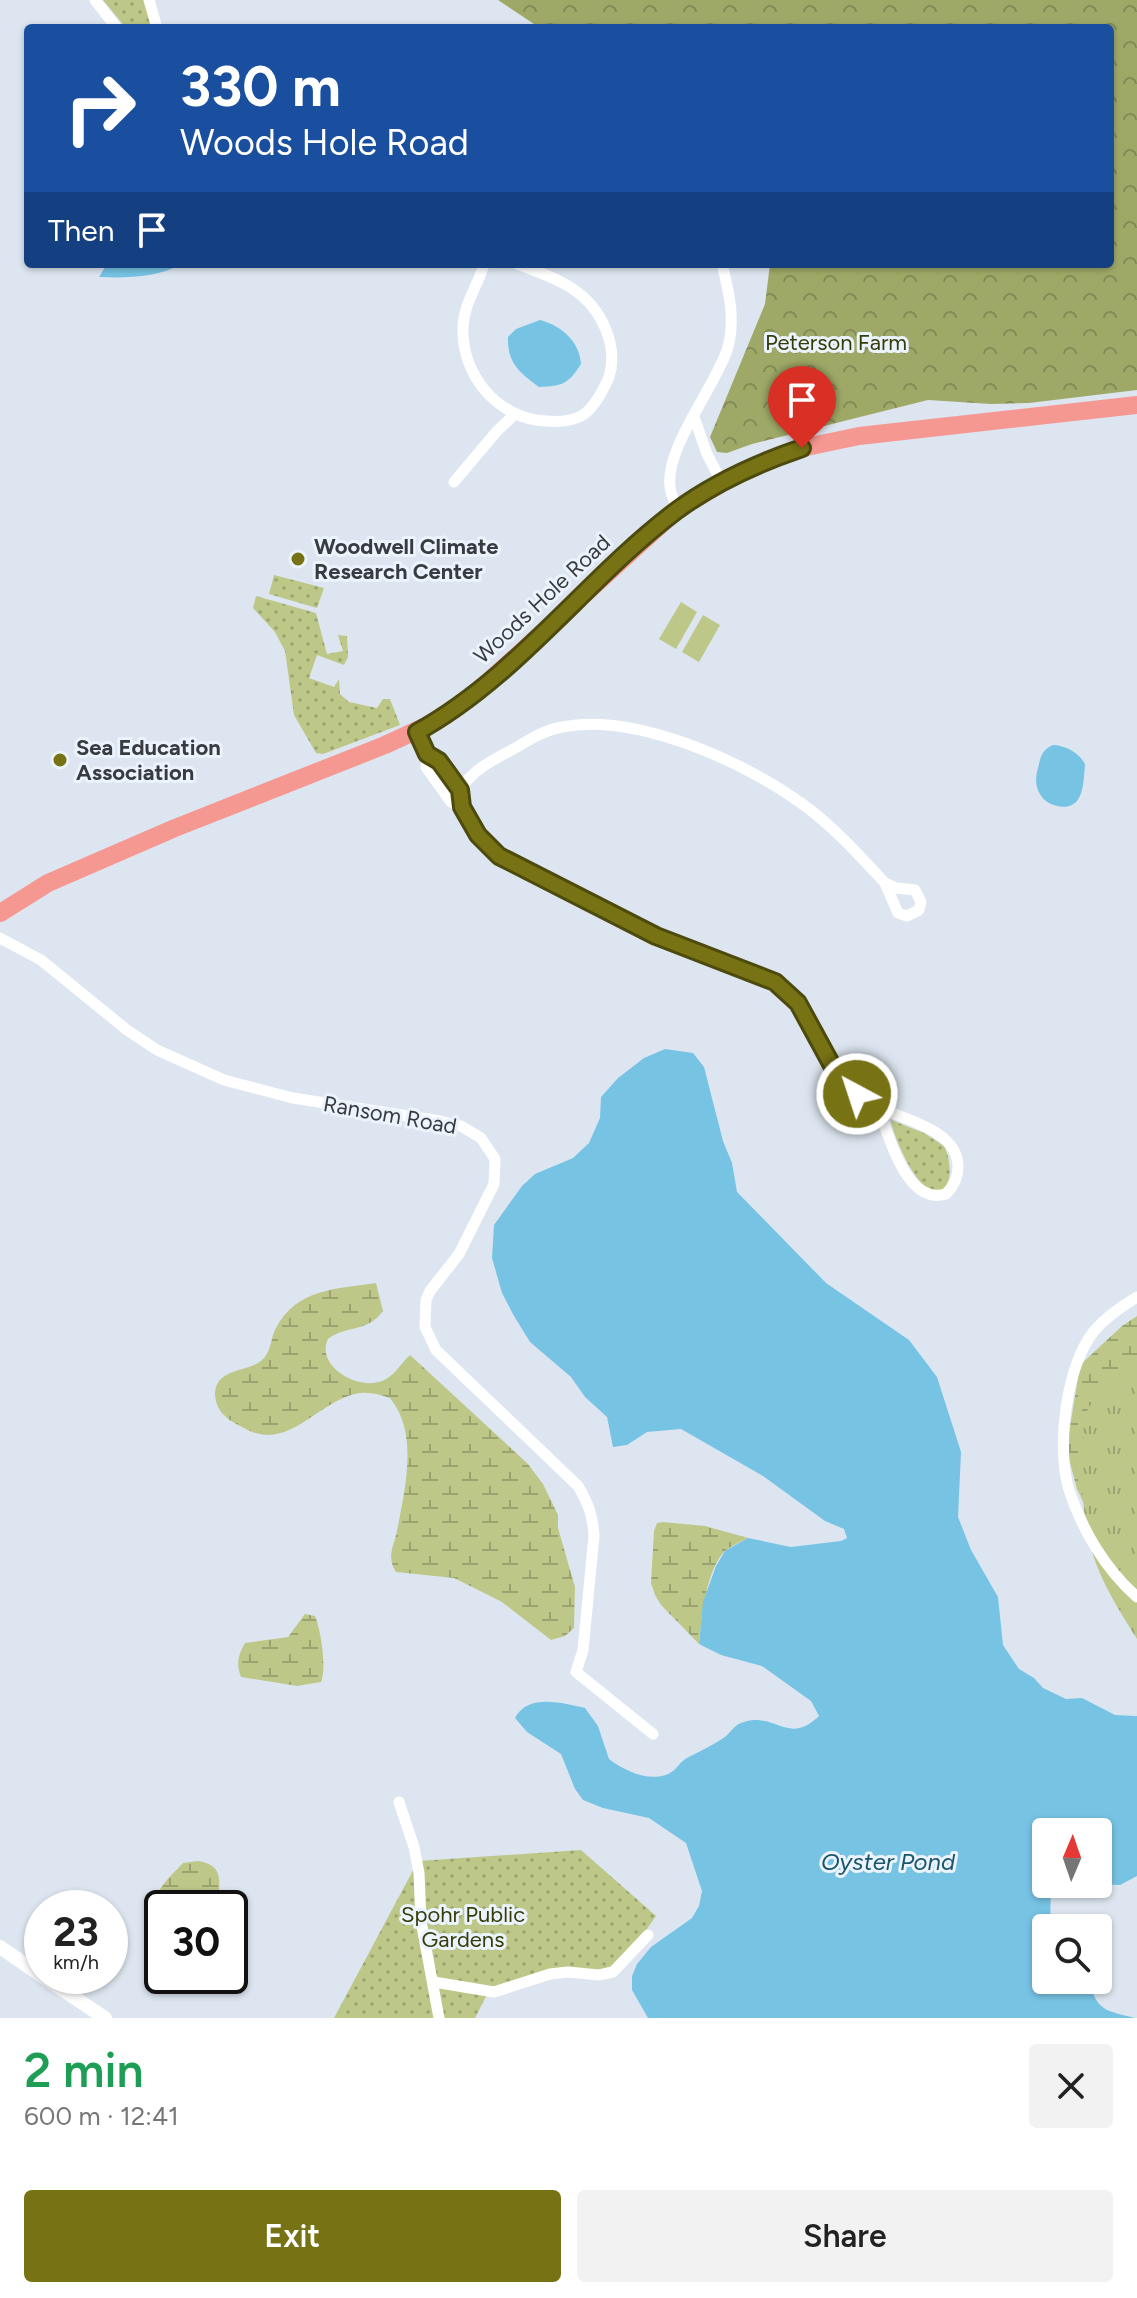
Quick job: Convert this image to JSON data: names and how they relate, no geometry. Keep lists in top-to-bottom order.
{
  "streets": {
    "highway": ["Woods Hole Road"],
    "street": ["Ransom Road"]
  },
  "water": ["Oyster Pond"],
  "parks": ["Peterson Farm", "Spohr Public Gardens"],
  "places": ["Woodwell Climate Research Center", "Sea Education Association"],
  "north": "top",
  "page": {
    "turn": ["330 m", "Woods Hole Road"],
    "then": "Then",
    "speed": "23 km/h",
    "limit": "30",
    "heading": ["2 min", "600 m · 12:41"],
    "buttons": ["Exit", "Share"]
  }
}
